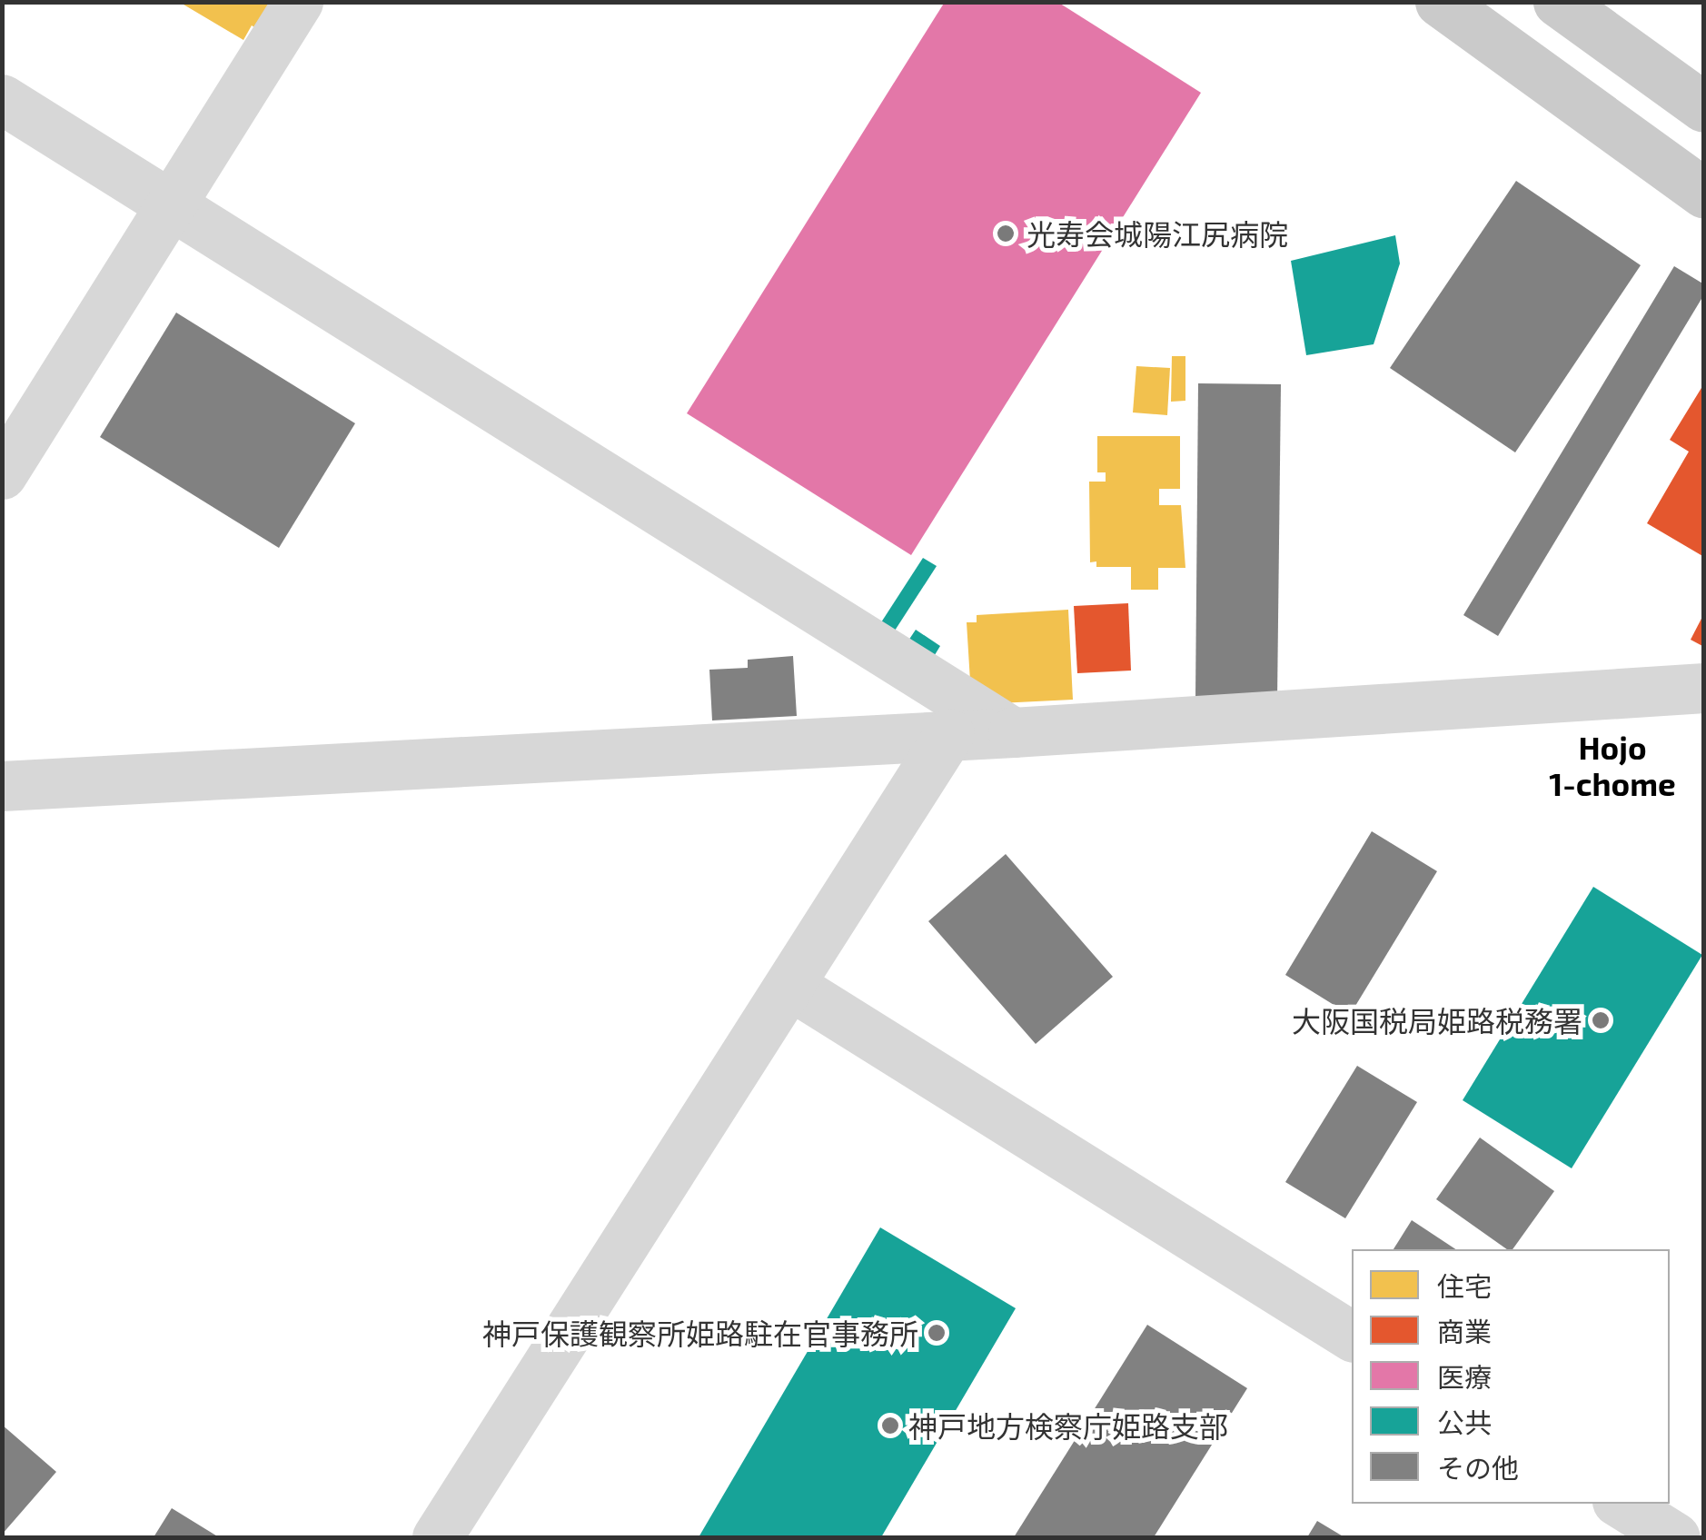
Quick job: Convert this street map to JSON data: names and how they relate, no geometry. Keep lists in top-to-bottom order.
{
  "districts": ["Hojo 1-chome"],
  "places": [
    "光寿会城陽江尻病院",
    "大阪国税局姫路税務署",
    "神戸保護観察所姫路駐在官事務所",
    "神戸地方検察庁姫路支部"
  ],
  "legend": [
    "住宅",
    "商業",
    "医療",
    "公共",
    "その他"
  ]
}
